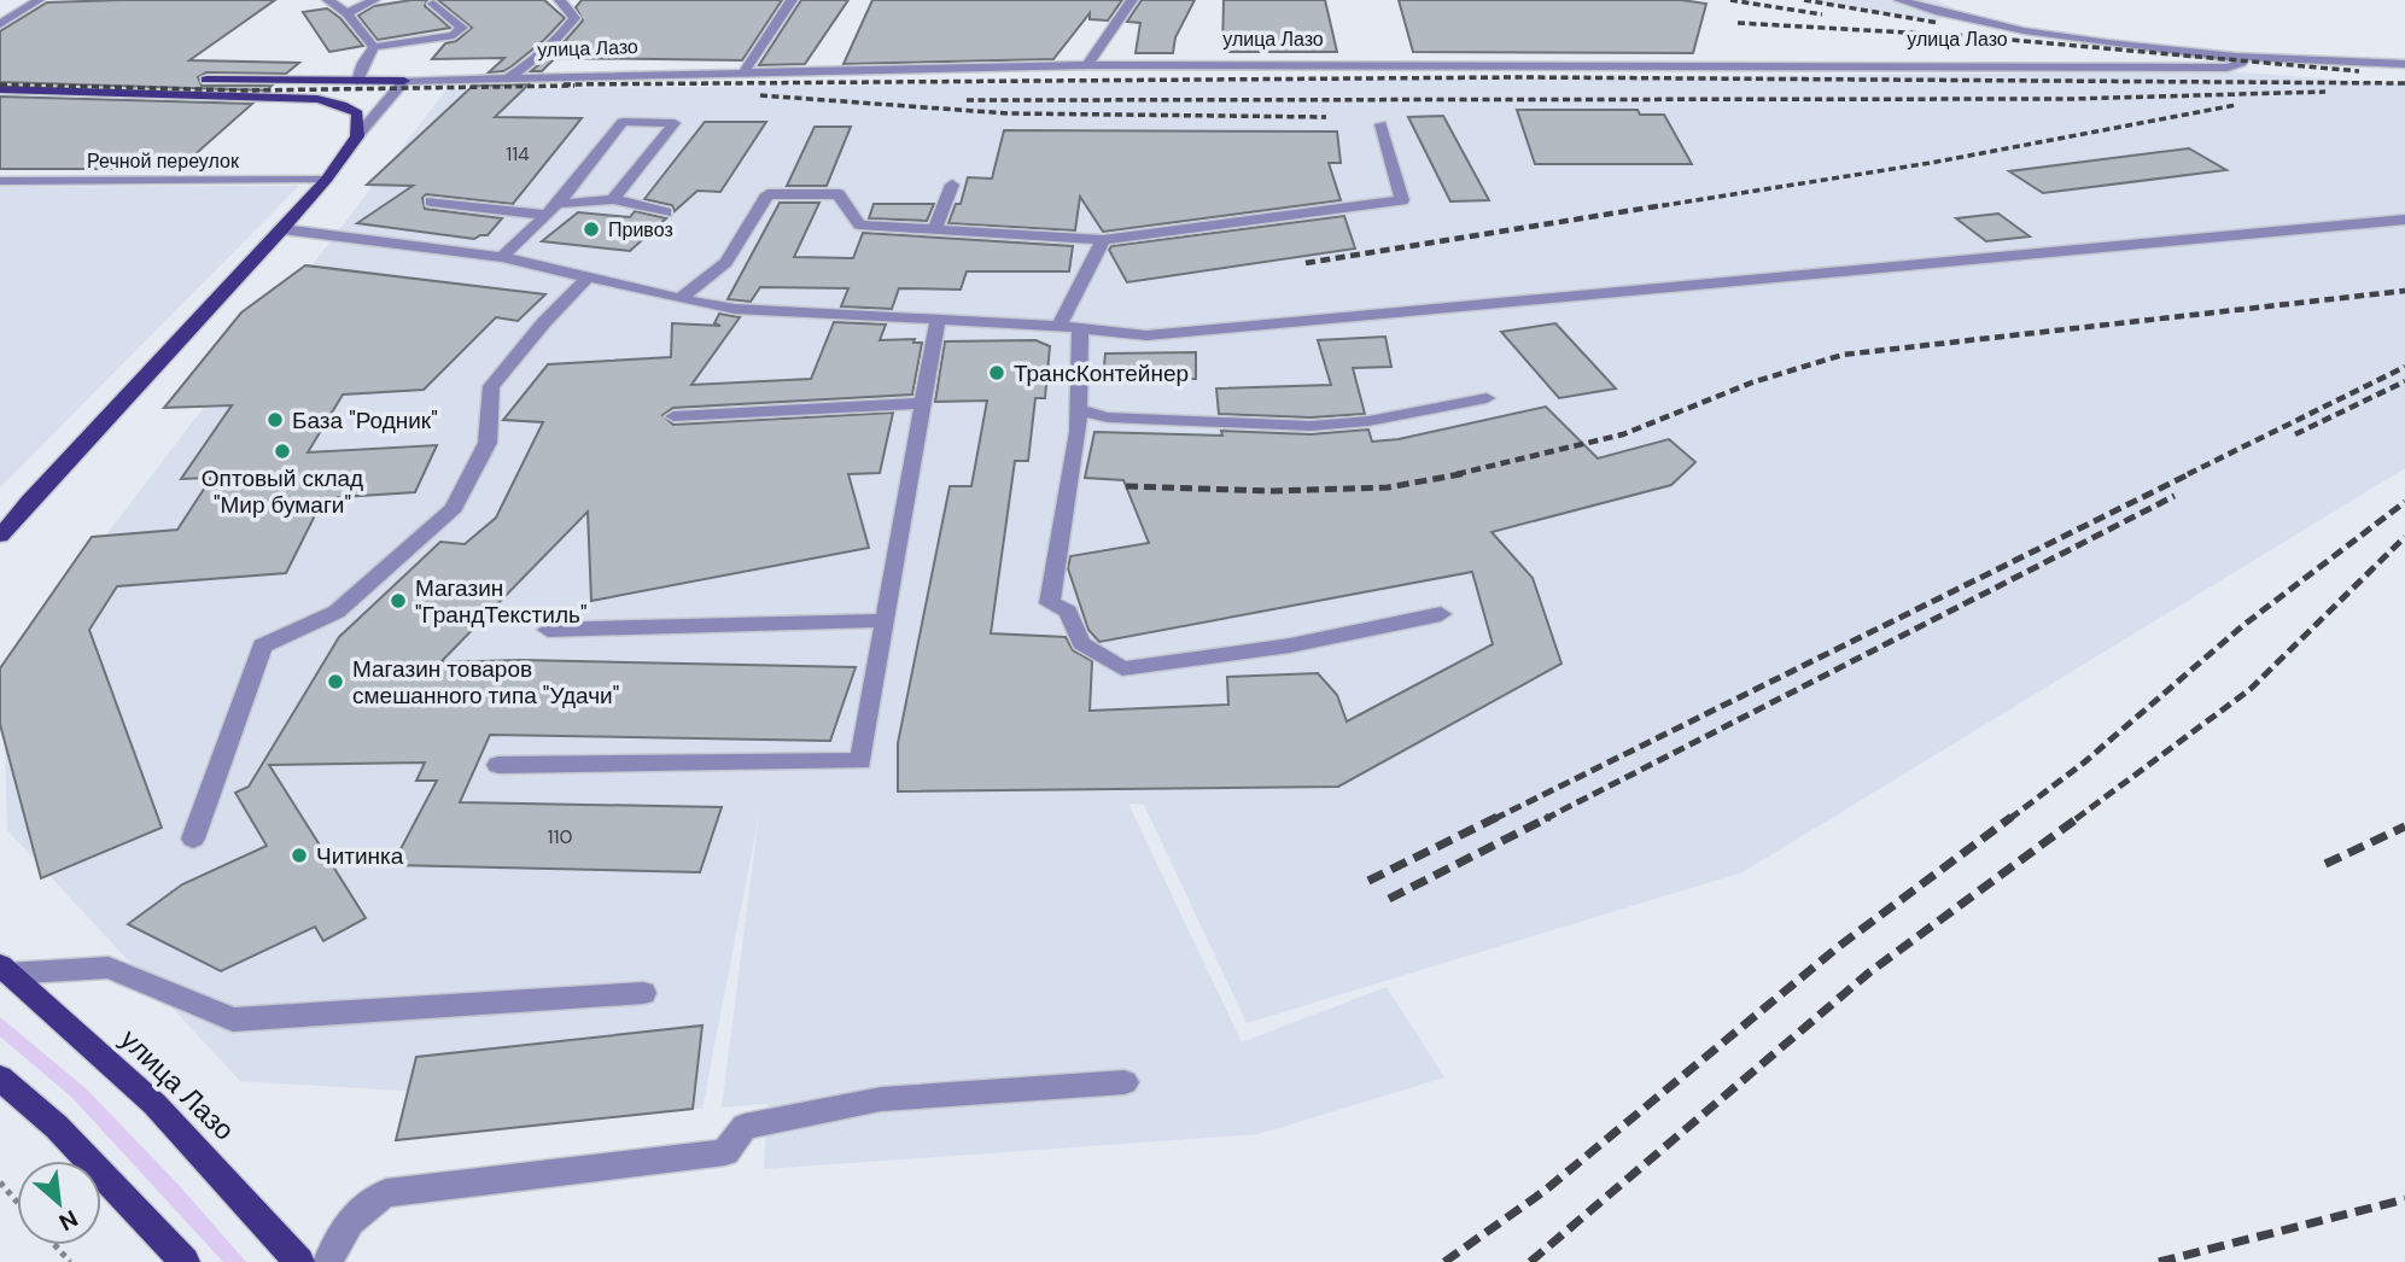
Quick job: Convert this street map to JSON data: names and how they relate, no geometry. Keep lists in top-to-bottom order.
{
  "streets": {
    "main road": ["улица Лазо"],
    "street": ["Речной переулок"]
  },
  "places": [
    "Привоз",
    "ТрансКонтейнер",
    "База \"Родник\"",
    "Оптовый склад \"Мир бумаги\"",
    "Магазин \"ГрандТекстиль\"",
    "Магазин товаров смешанного типа \"Удачи\"",
    "Читинка"
  ],
  "house_numbers": ["114", "110"],
  "north": "bottom right"
}
